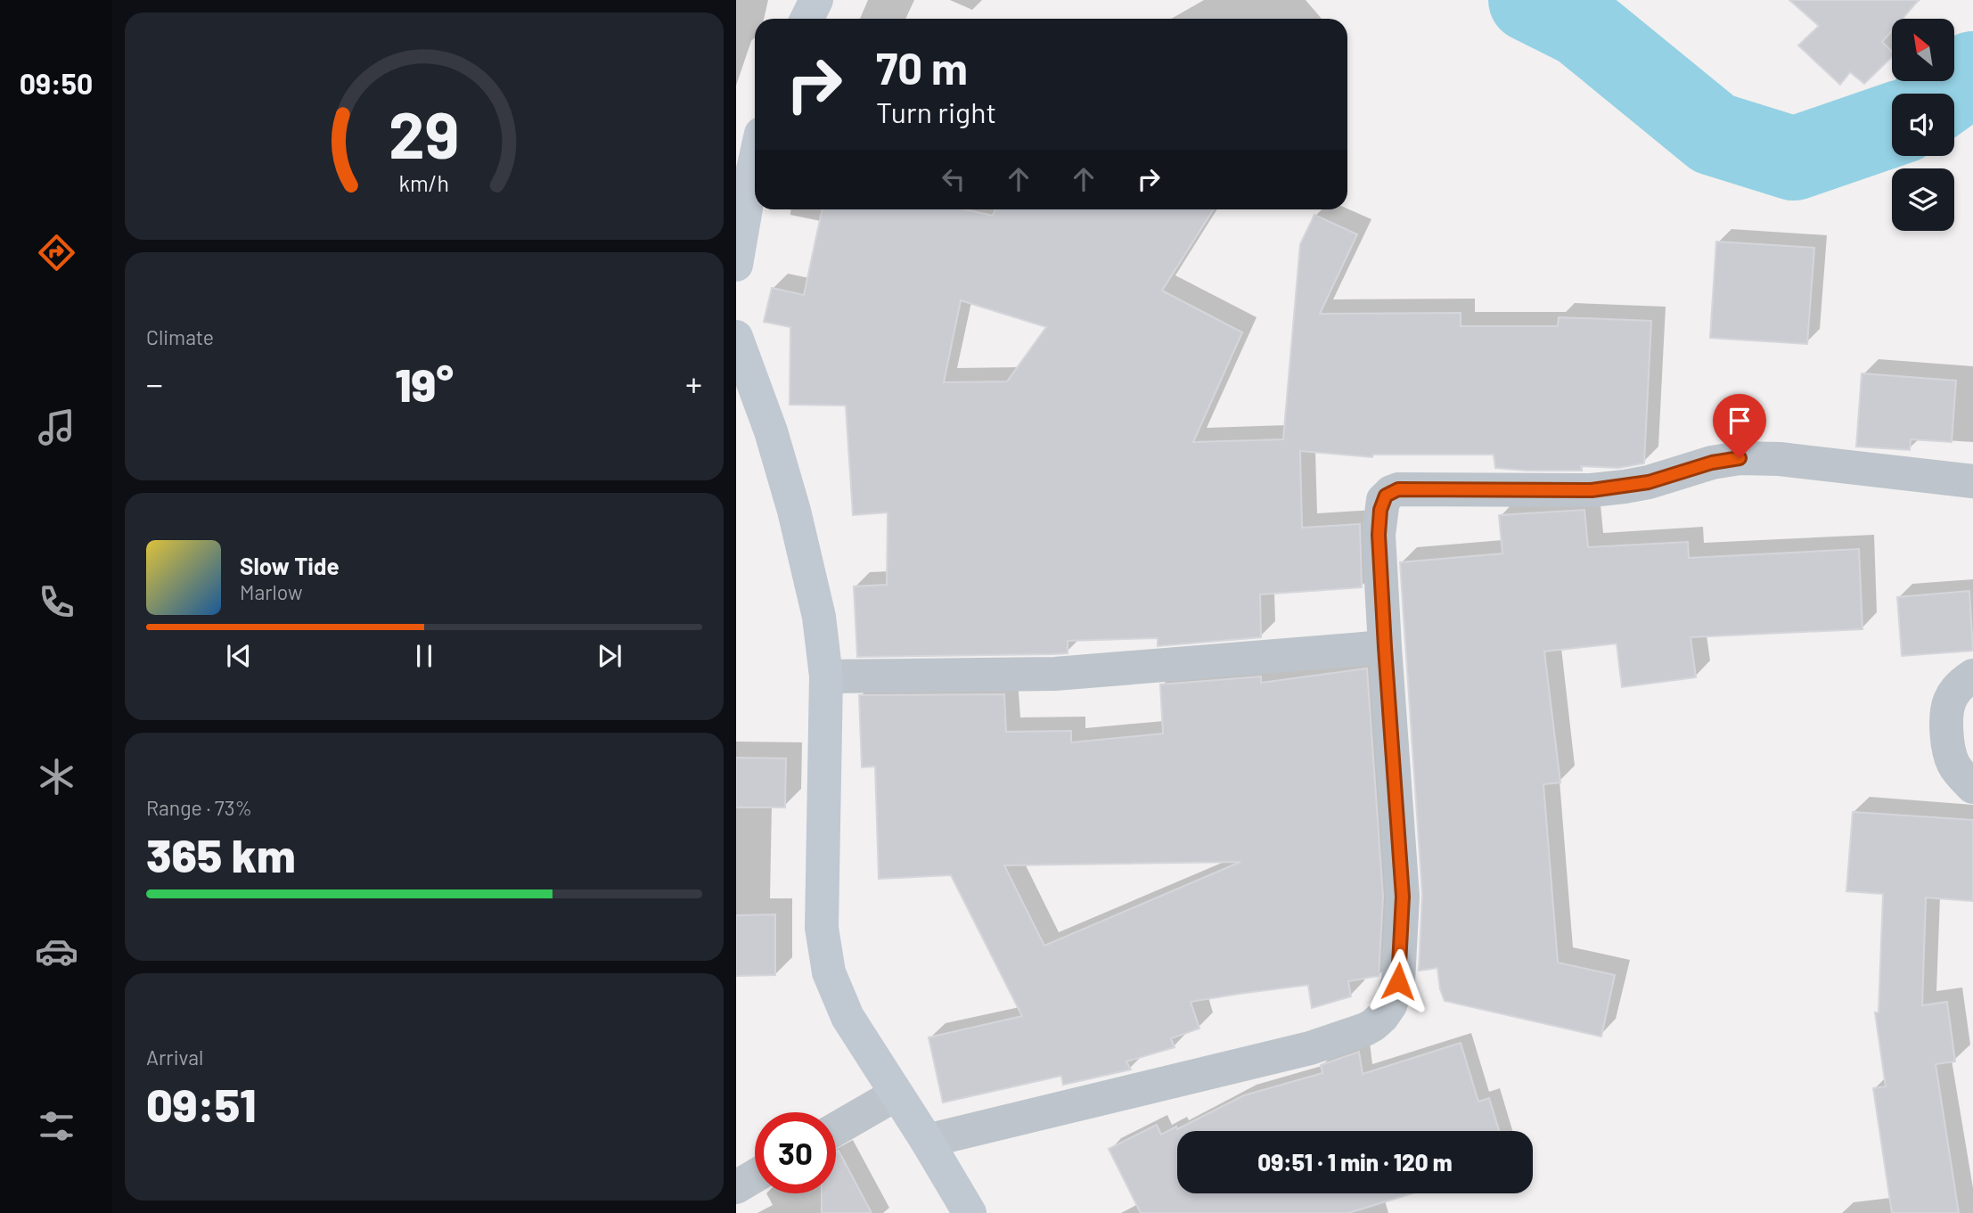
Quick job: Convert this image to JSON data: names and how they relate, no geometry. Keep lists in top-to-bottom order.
{
  "north": "top left",
  "page": {
    "tabs": "09:50",
    "turn": ["70 m", "Turn right"],
    "tile": [
      "Climate",
      ["Range · 73%", "365 km"],
      ["Arrival", "09:51"]
    ],
    "heat": ["−", "19°", "+"],
    "song": ["Slow Tide", "Marlow"],
    "limit": "30",
    "trip": "09:51 · 1 min · 120 m",
    "gauge": ["29", "km/h"]
  }
}
